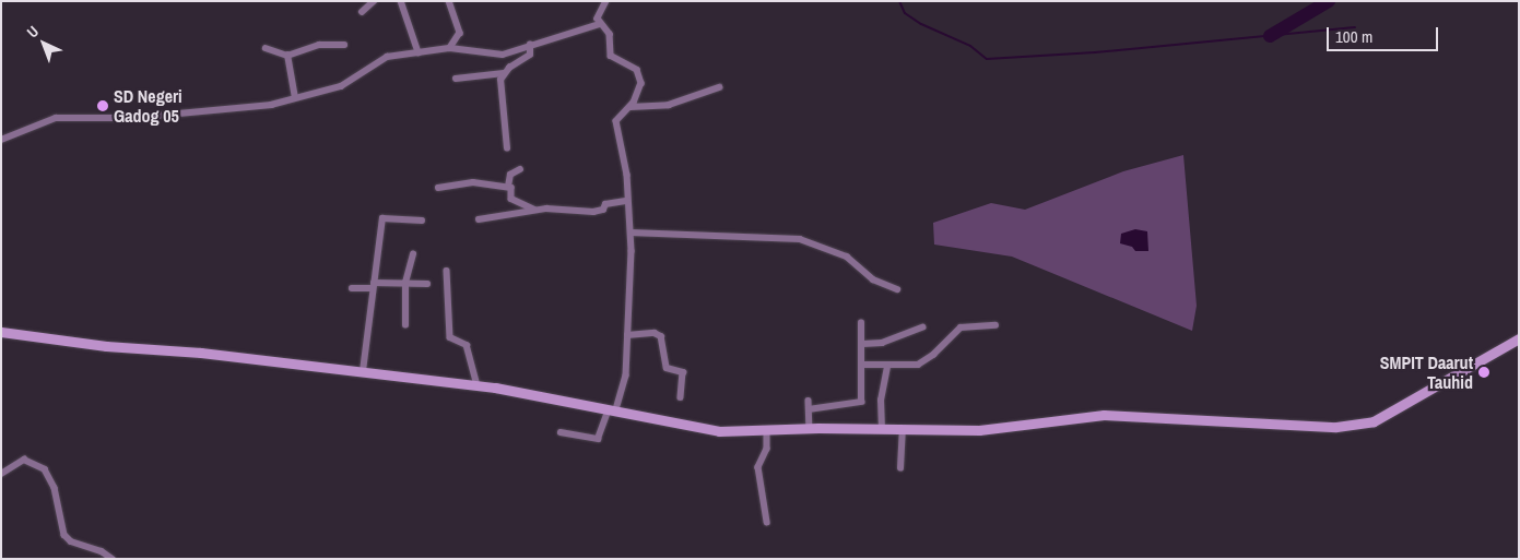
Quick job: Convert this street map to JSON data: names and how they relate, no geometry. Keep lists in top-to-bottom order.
{
  "places": ["SD Negeri Gadog 05", "SMPIT Daarut Tauhid"],
  "scale_bar": "100 m",
  "north": "top left"
}
